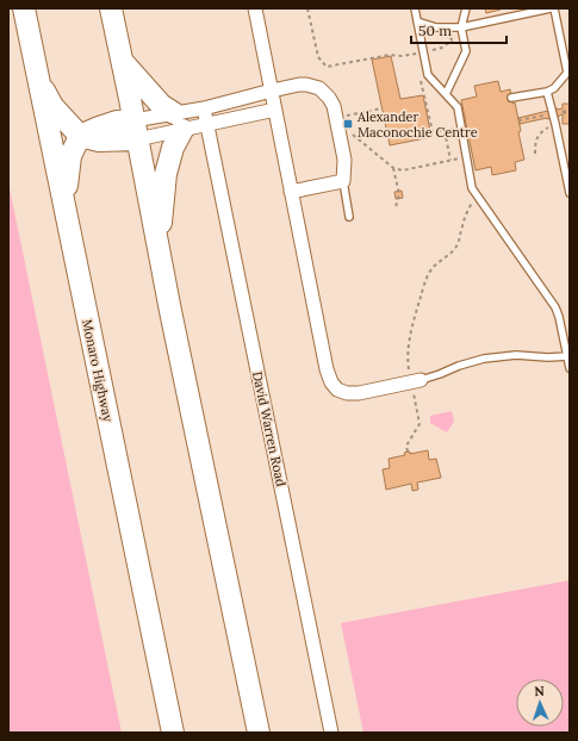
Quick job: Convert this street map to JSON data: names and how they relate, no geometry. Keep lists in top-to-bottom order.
{
  "streets": {
    "highway": ["Monaro Highway"],
    "street": ["David Warren Road"]
  },
  "places": {
    "transit": ["Alexander Maconochie Centre"]
  },
  "scale_bar": "50 m",
  "north": "top"
}
